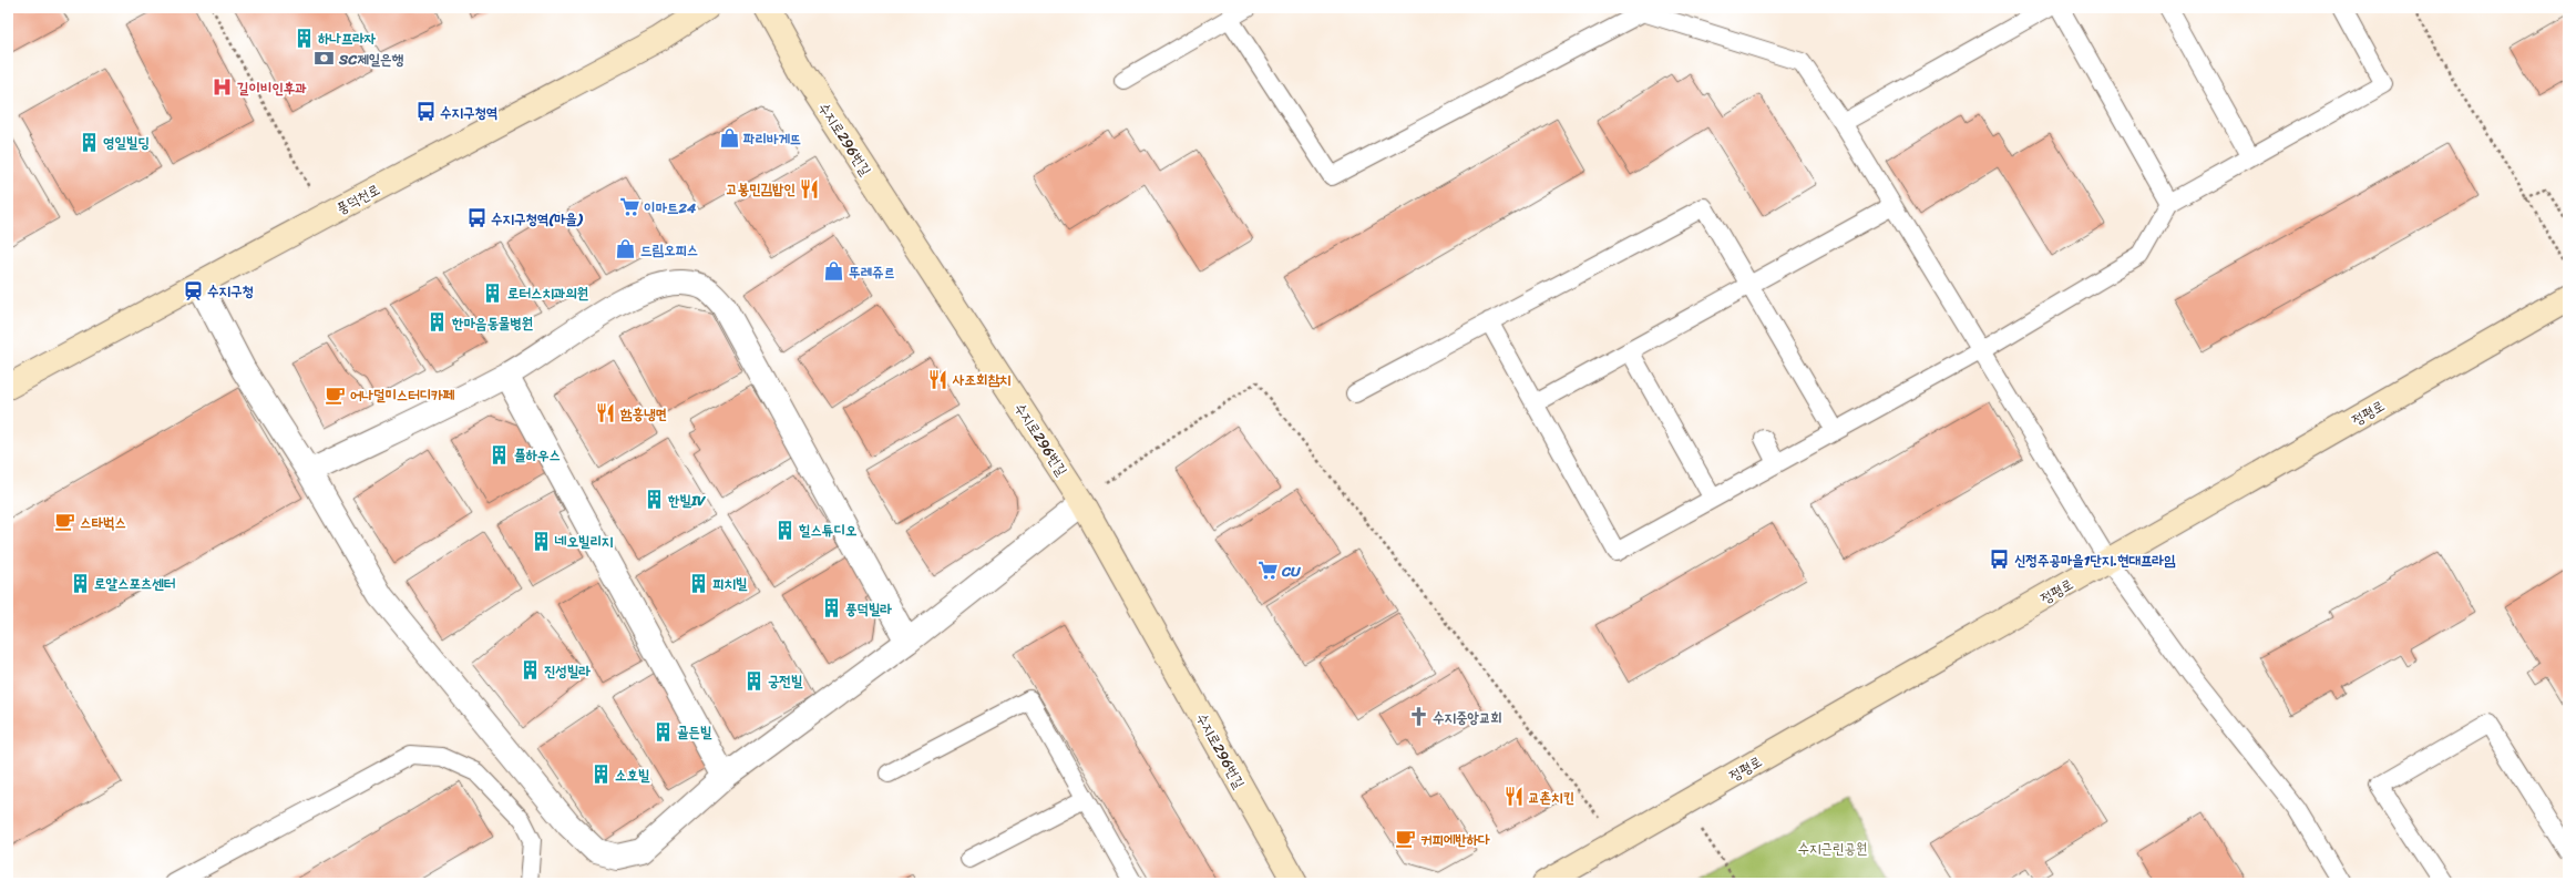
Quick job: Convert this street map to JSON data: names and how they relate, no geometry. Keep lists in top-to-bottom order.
{
  "streets": {
    "street": ["수지로296번길", "풍덕천로", "정평로"]
  },
  "parks": ["수지근린공원"],
  "places": {
    "building": [
      "하나프라자",
      "영일빌딩",
      "로터스치과의원",
      "한마음동물병원",
      "풀하우스",
      "한빌IV",
      "힐스튜디오",
      "네오빌리지",
      "로얄스포츠센터",
      "피치빌",
      "풍덕빌라",
      "진성빌라",
      "궁전빌",
      "골든빌",
      "소호빌"
    ],
    "bank": ["SC제일은행"],
    "hospital": ["길이비인후과"],
    "bus stop": ["수지구청역", "수지구청역(마을)", "신정주공마을1단지.현대프라임"],
    "shop": ["파리바게뜨", "드림오피스", "뚜레쥬르"],
    "restaurant": [
      "고봉민김밥인",
      "사조회참치",
      "함흥냉면",
      "교촌치킨"
    ],
    "supermarket": ["이마트24", "CU"],
    "station": ["수지구청"],
    "cafe": ["어나덜미스터디카페", "스타벅스", "커피에반하다"],
    "church": ["수지중앙교회"]
  }
}
